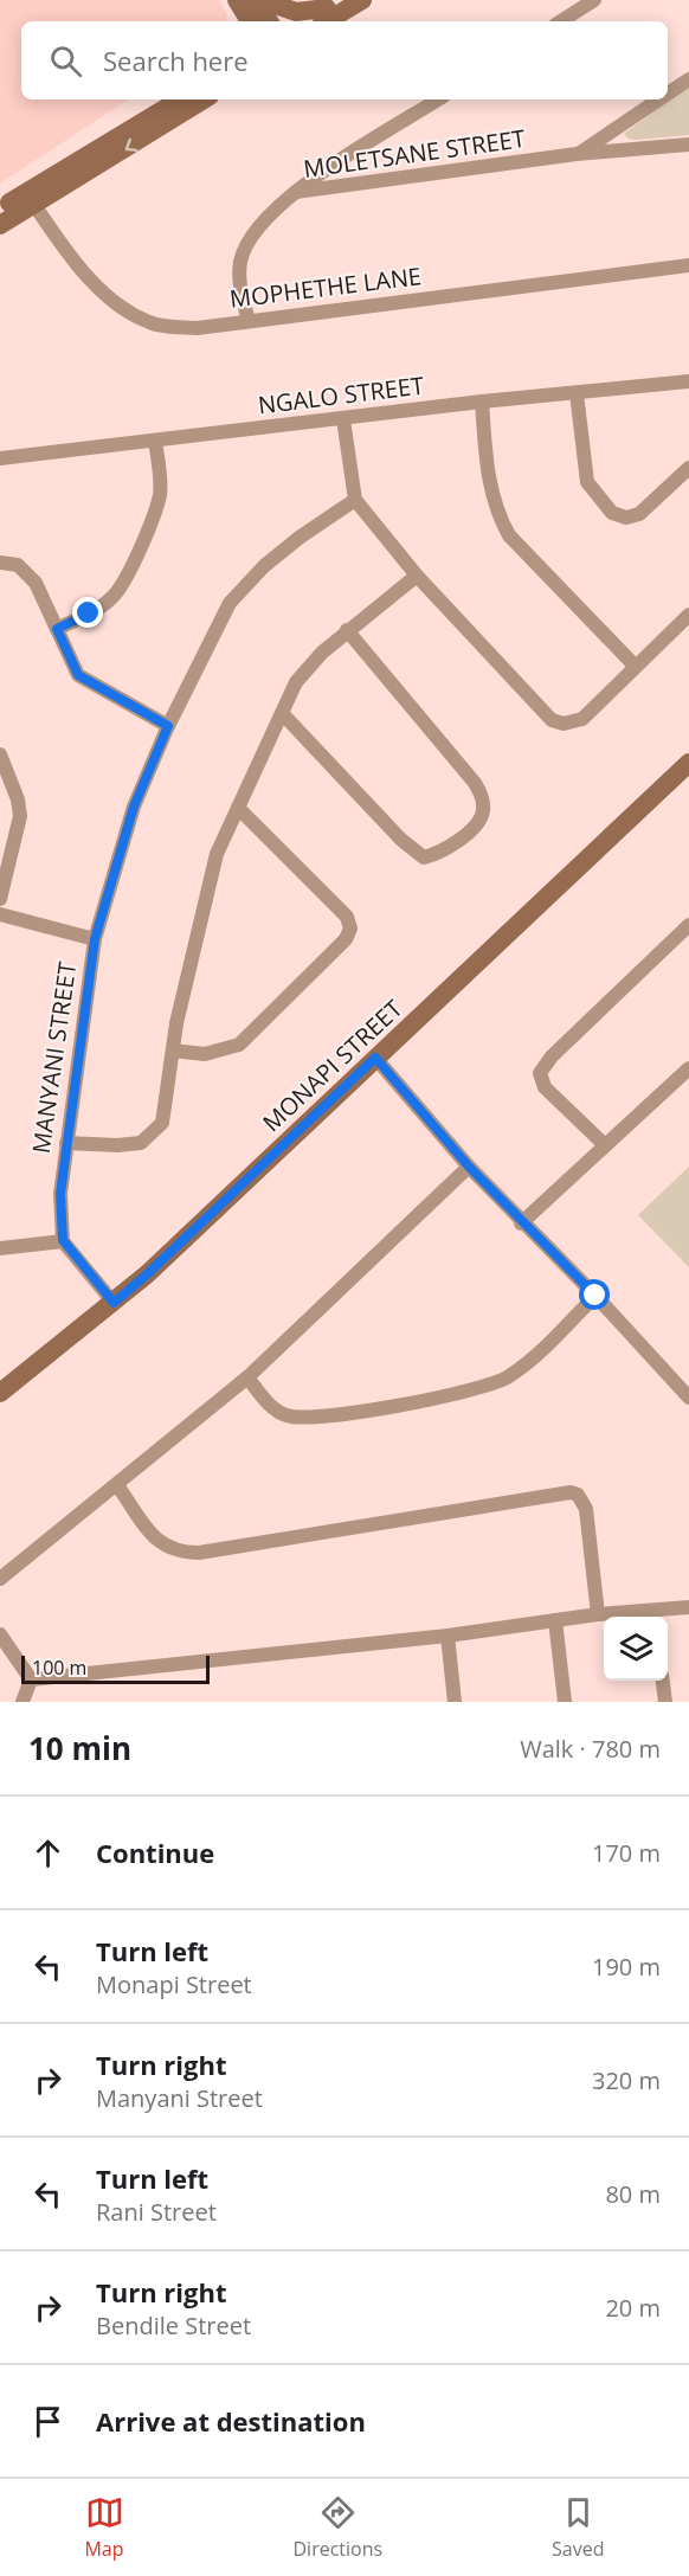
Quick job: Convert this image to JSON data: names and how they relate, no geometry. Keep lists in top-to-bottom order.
{
  "streets": {
    "street": [
      "MOLETSANE STREET",
      "MOPHETHE LANE",
      "NGALO STREET",
      "MANYANI STREET",
      "MONAPI STREET"
    ]
  },
  "crossings": [
    ["MOLETSANE STREET", "MOPHETHE LANE"]
  ],
  "scale_bar": "100 m",
  "page": {
    "search": "Search here",
    "scale": "100 m",
    "heading": ["10 min", "Walk · 780 m"],
    "list": [
      ["Continue", "170 m"],
      ["Turn left", "Monapi Street", "190 m"],
      ["Turn right", "Manyani Street", "320 m"],
      ["Turn left", "Rani Street", "80 m"],
      ["Turn right", "Bendile Street", "20 m"],
      "Arrive at destination"
    ],
    "nav": ["Map", "Directions", "Saved"]
  }
}
